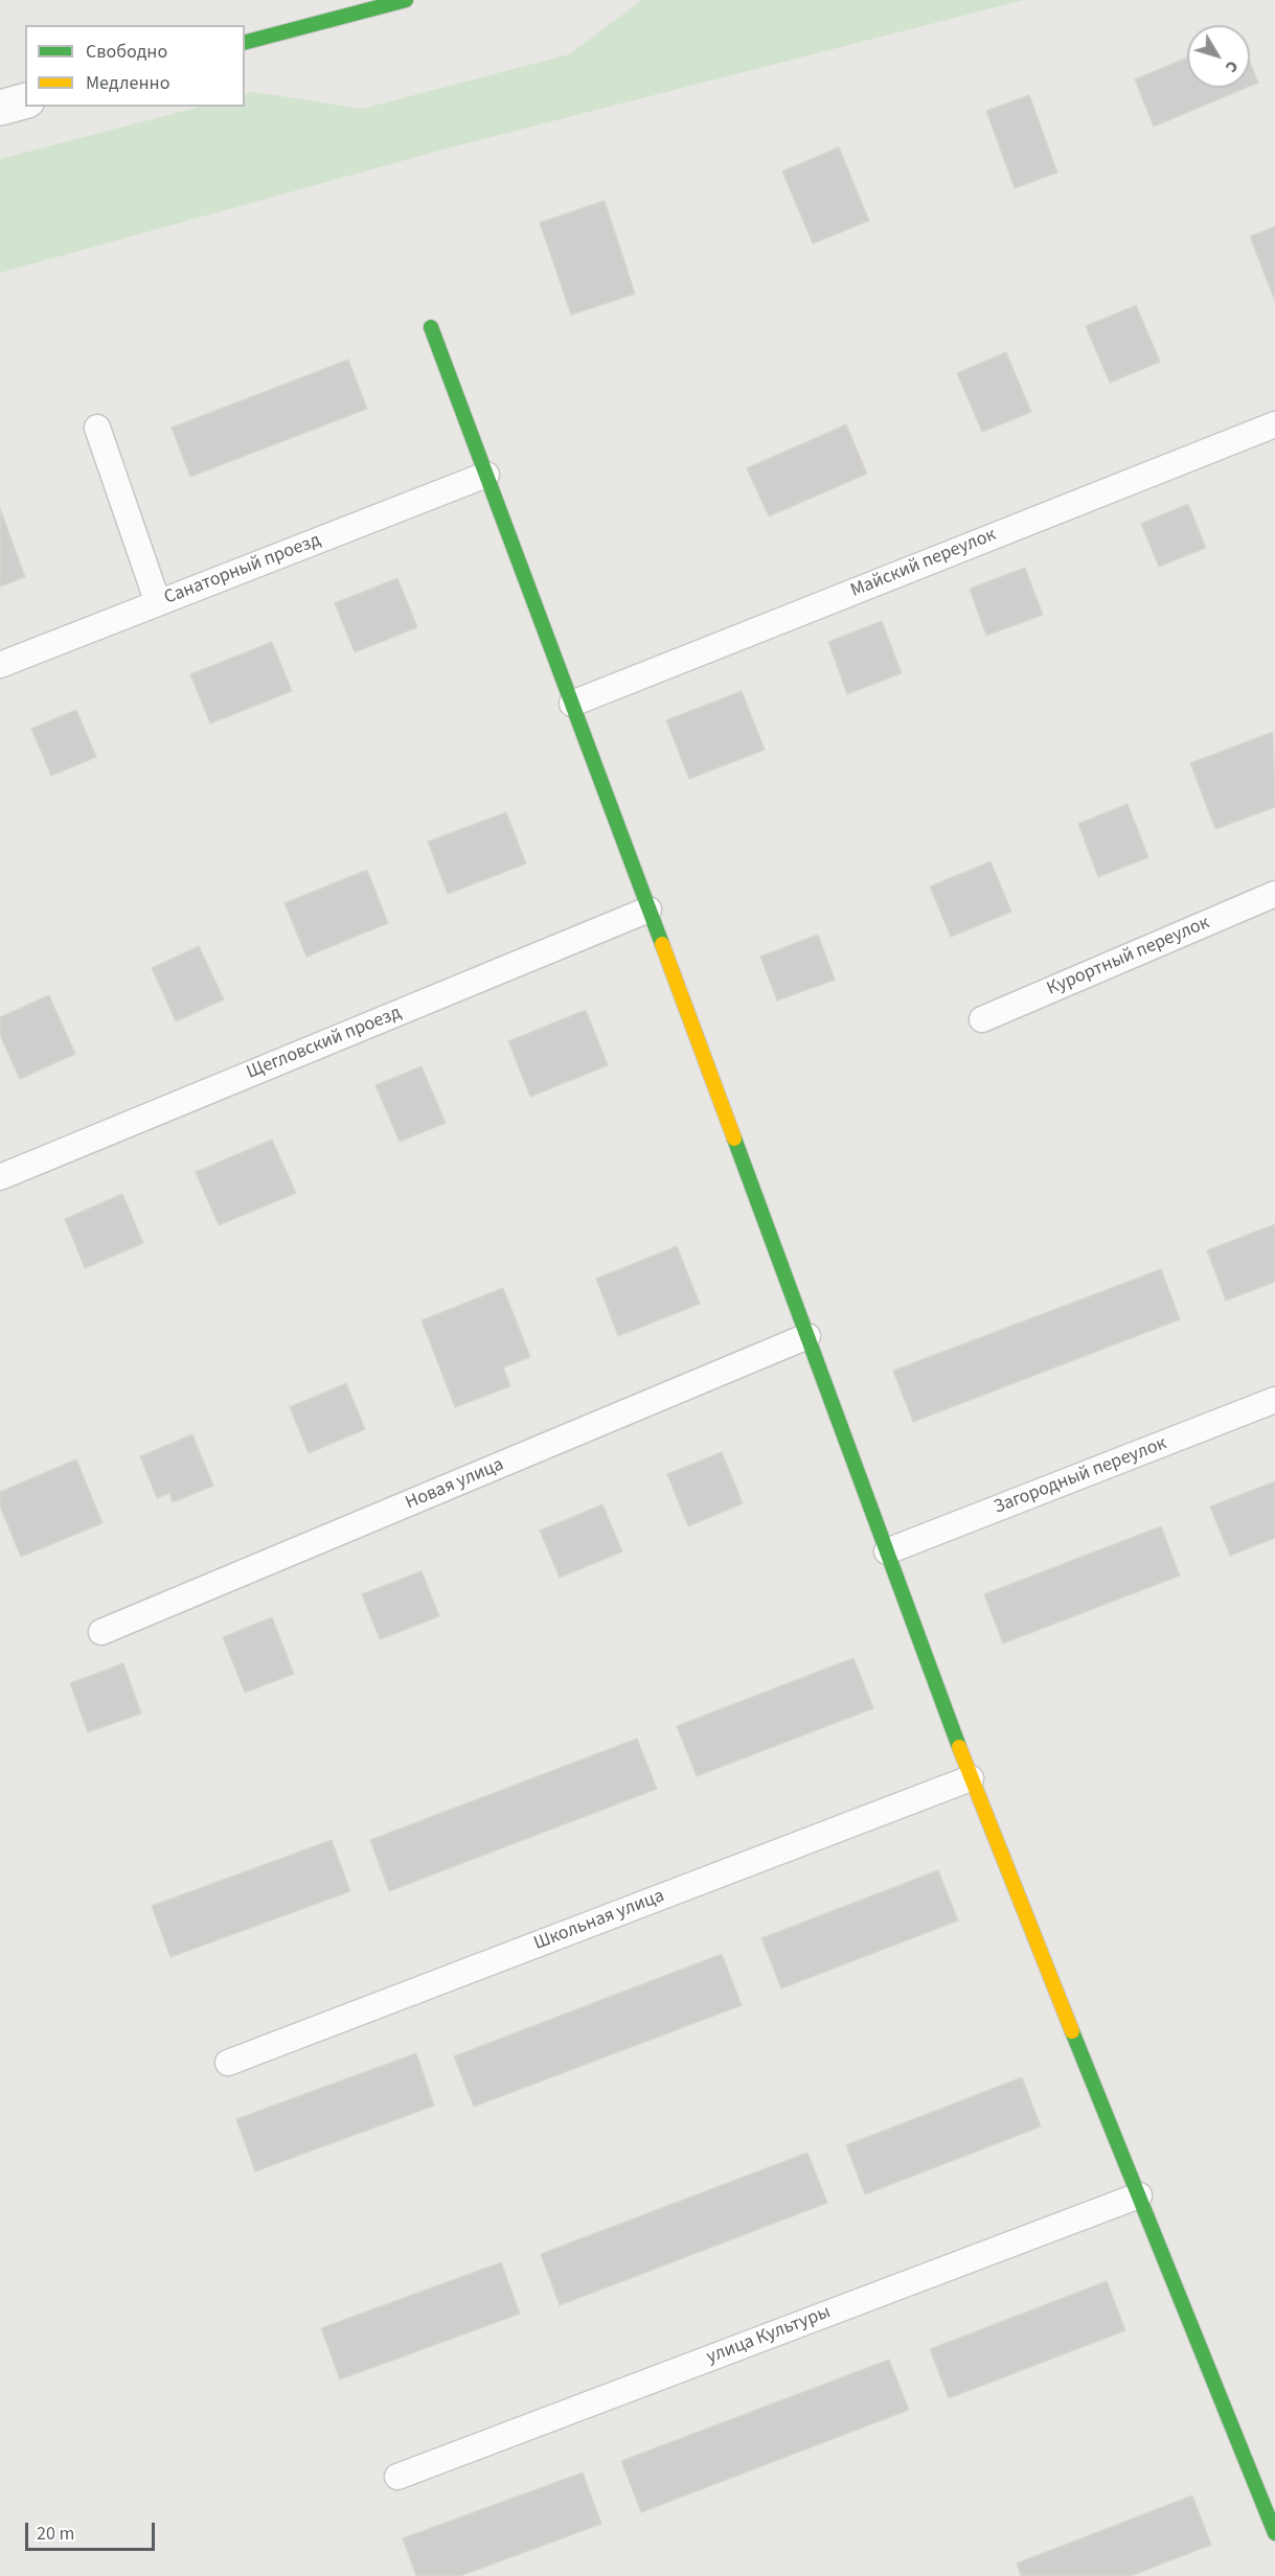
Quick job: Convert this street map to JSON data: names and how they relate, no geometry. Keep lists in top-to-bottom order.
{
  "streets": {
    "lane": [
      "Майский переулок",
      "Санаторный проезд",
      "Курортный переулок",
      "Щегловский проезд",
      "Загородный переулок",
      "Новая улица",
      "Школьная улица",
      "улица Культуры"
    ]
  },
  "legend": ["Свободно", "Медленно"],
  "scale_bar": "20 m",
  "north": "bottom right"
}
